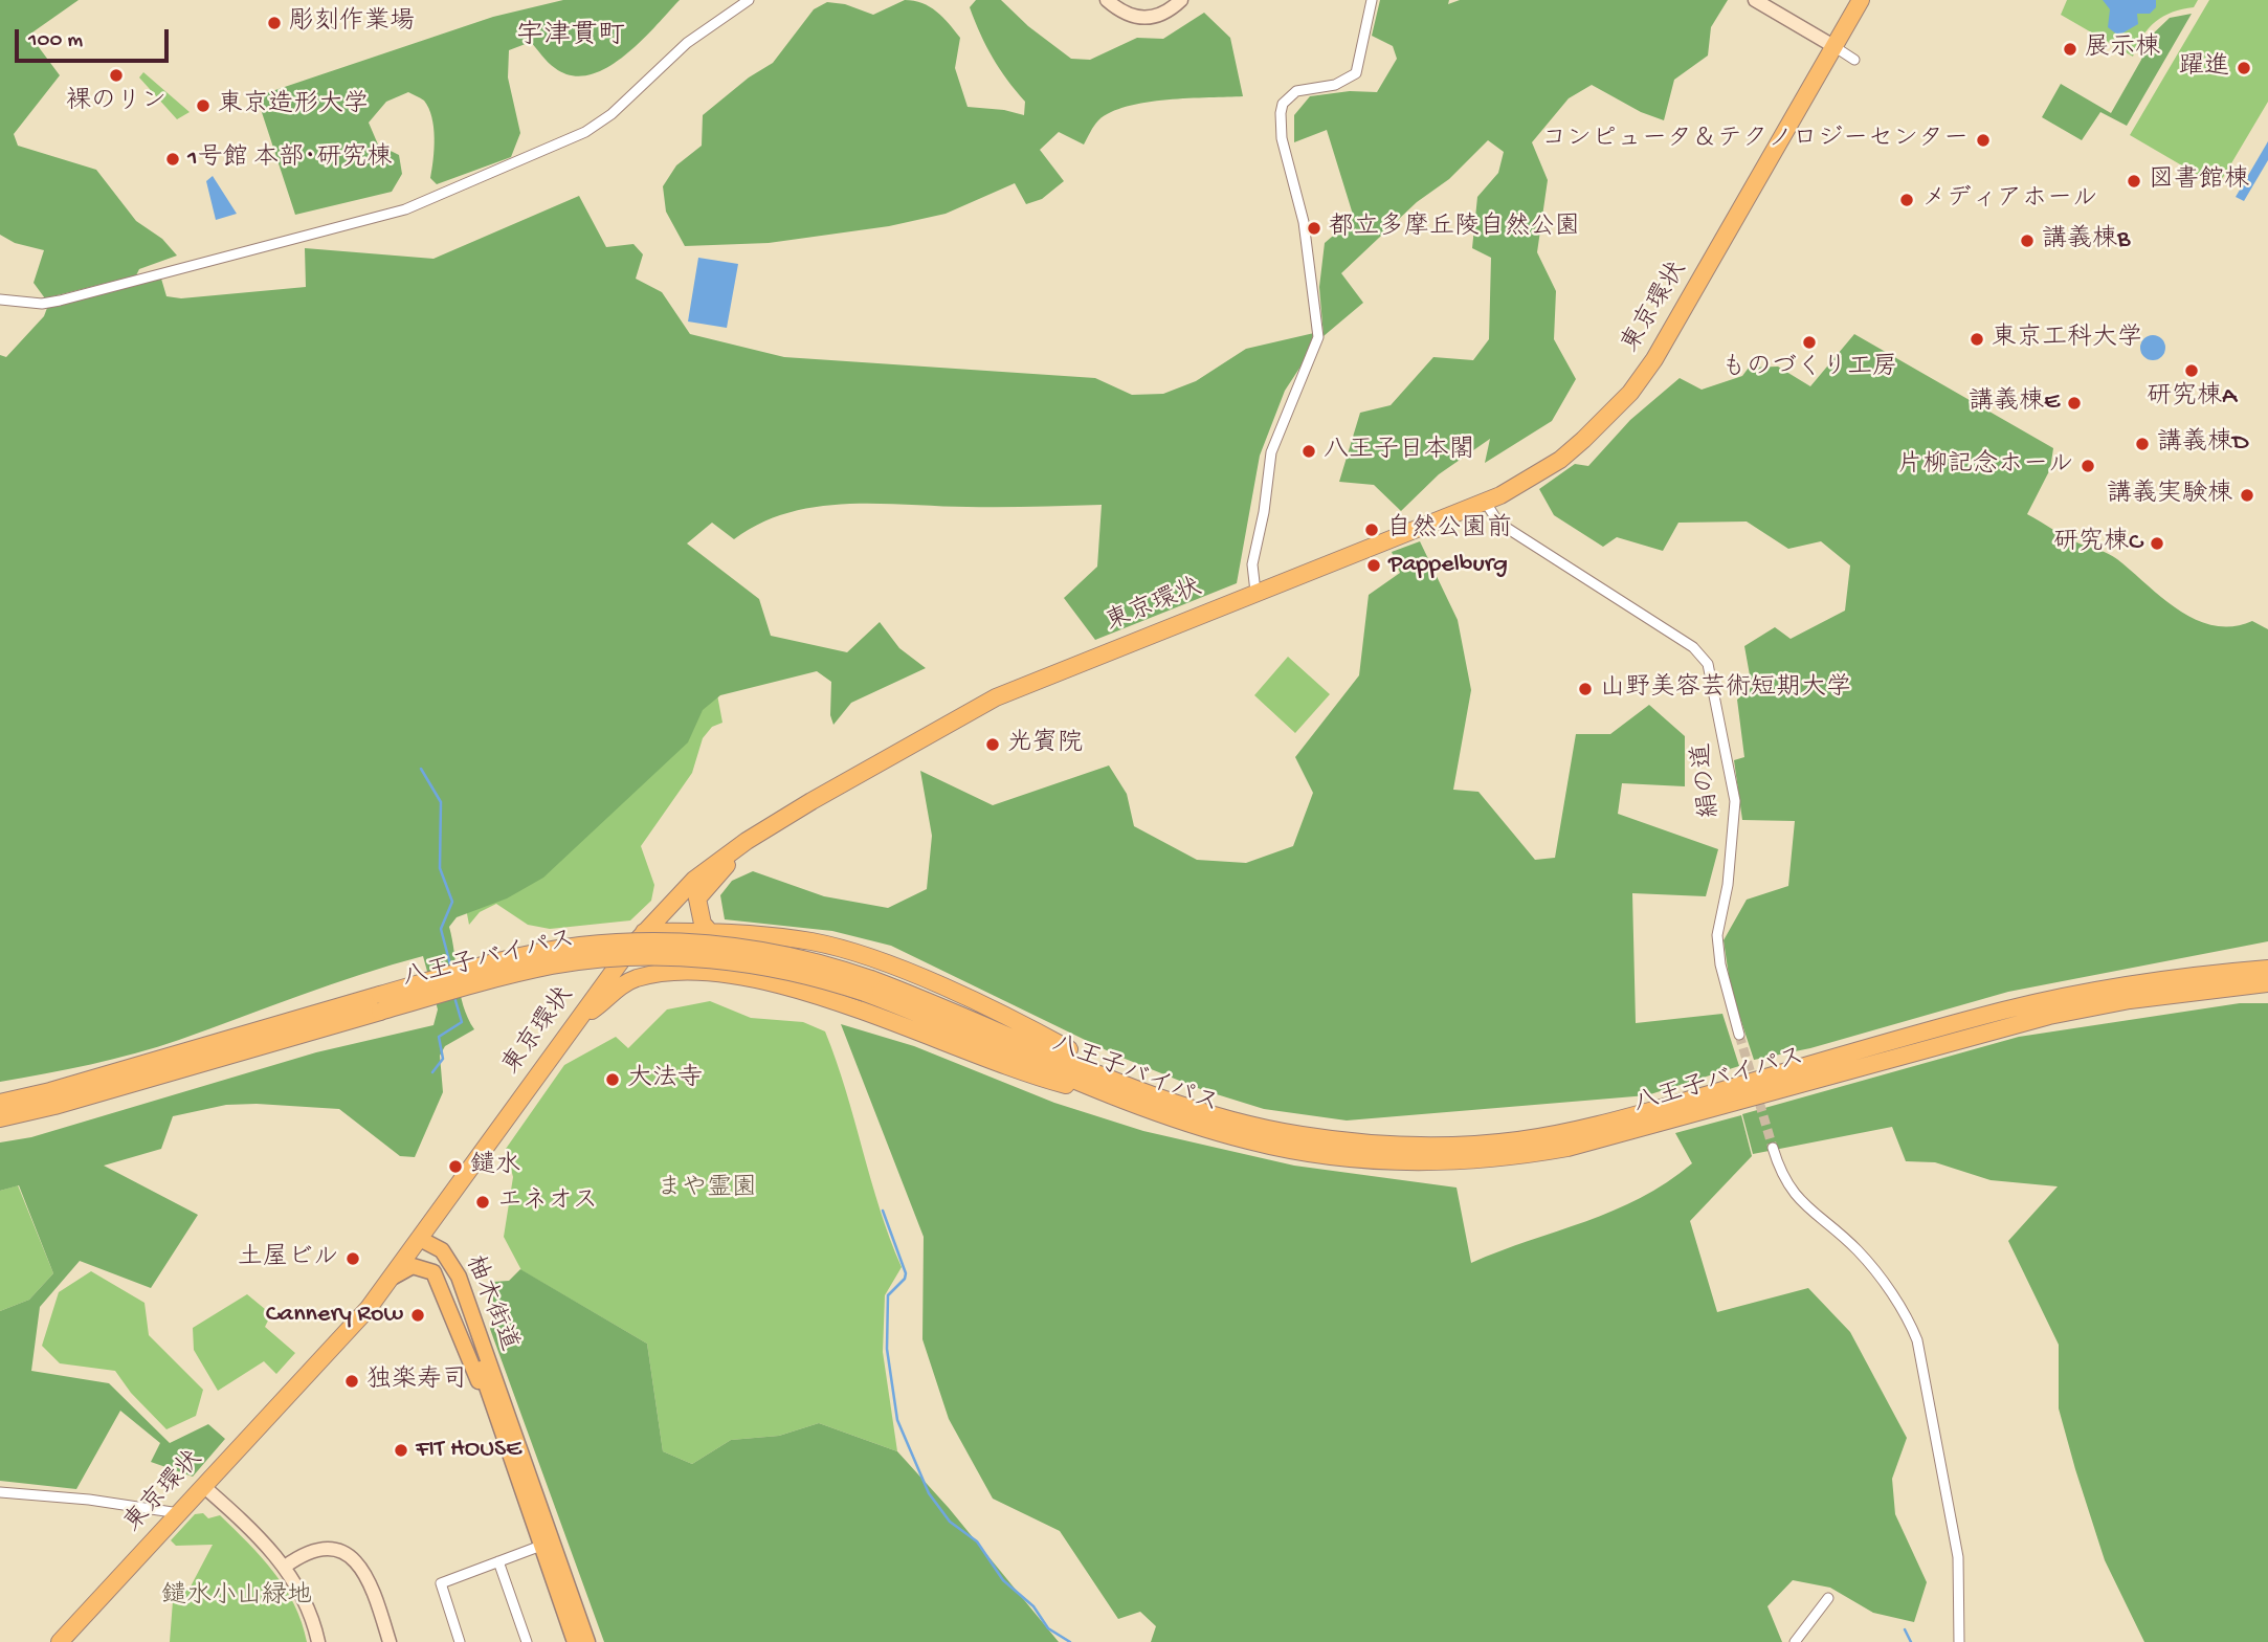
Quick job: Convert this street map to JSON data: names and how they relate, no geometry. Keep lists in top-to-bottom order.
{
  "streets": {
    "highway": ["東京環状", "八王子バイパス"],
    "main road": ["柚木街道"],
    "street": ["絹の道"]
  },
  "crossings": [
    ["東京環状", "絹の道"],
    ["東京環状", "柚木街道"]
  ],
  "districts": ["宇津貫町"],
  "parks": ["まや霊園", "鑓水小山緑地"],
  "places": [
    "彫刻作業場",
    "展示棟",
    "躍進",
    "裸のリン",
    "東京造形大学",
    "コンピュータ＆テクノロジーセンター",
    "1号館 本部･研究棟",
    "図書館棟",
    "メディアホール",
    "都立多摩丘陵自然公園",
    "講義棟B",
    "東京工科大学",
    "ものづくり工房",
    "研究棟A",
    "講義棟E",
    "講義棟D",
    "八王子日本閣",
    "片柳記念ホール",
    "講義実験棟",
    "自然公園前",
    "研究棟C",
    "Pappelburg",
    "山野美容芸術短期大学",
    "光賓院",
    "大法寺",
    "鑓水",
    "エネオス",
    "土屋ビル",
    "Cannery Row",
    "独楽寿司",
    "FIT HOUSE"
  ],
  "scale_bar": "100 m"
}
